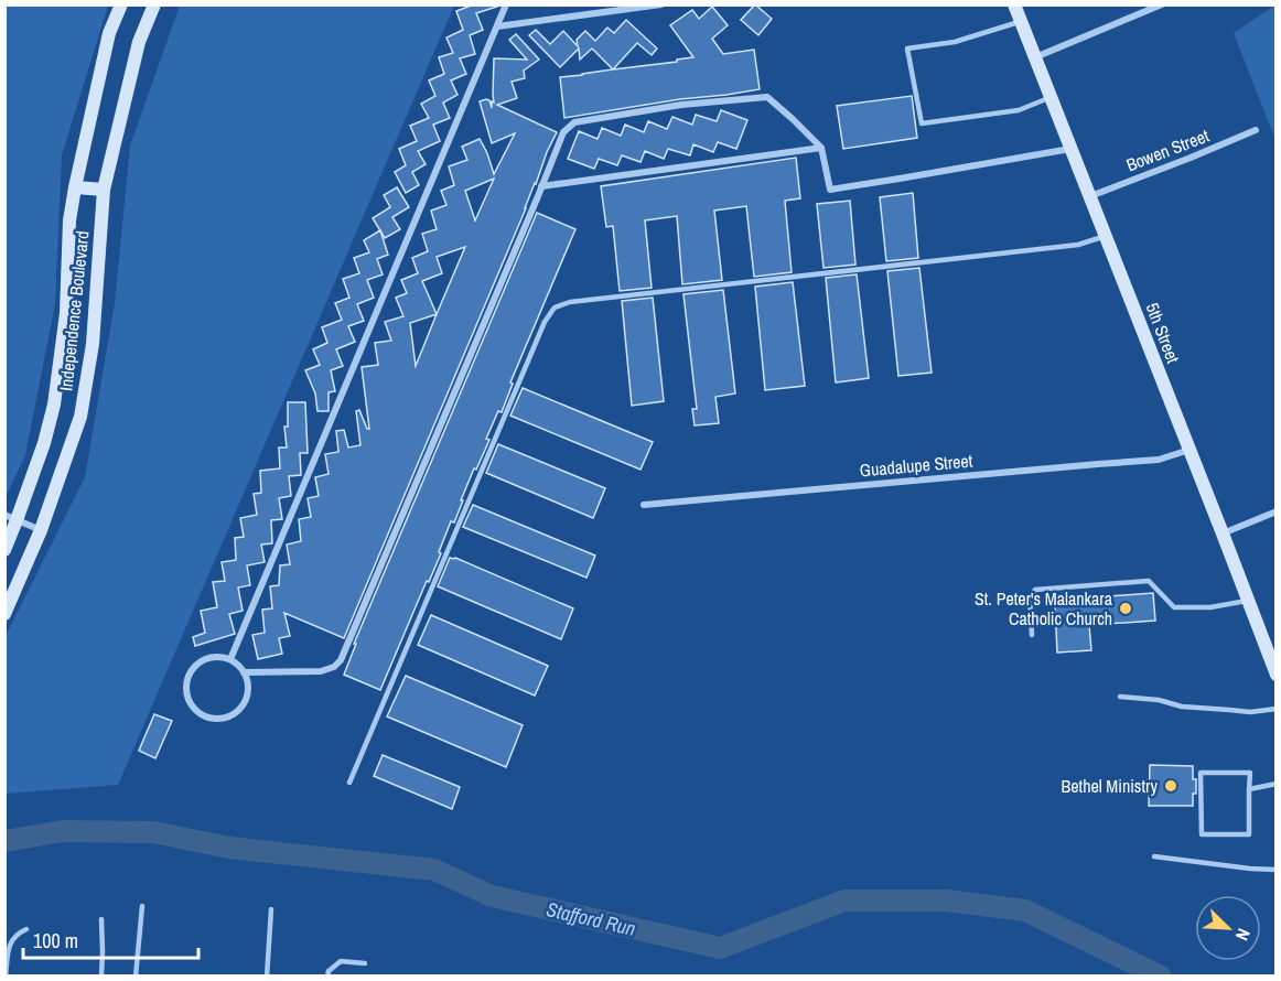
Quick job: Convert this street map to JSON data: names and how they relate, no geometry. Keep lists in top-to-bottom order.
{
  "streets": {
    "main road": ["Independence Boulevard", "5th Street"],
    "street": ["Bowen Street", "Guadalupe Street"]
  },
  "crossings": [
    ["Bowen Street", "5th Street"],
    ["5th Street", "Guadalupe Street"]
  ],
  "water": ["Stafford Run"],
  "places": ["St. Peter's Malankara Catholic Church", "Bethel Ministry"],
  "scale_bar": "100 m",
  "north": "bottom right"
}
